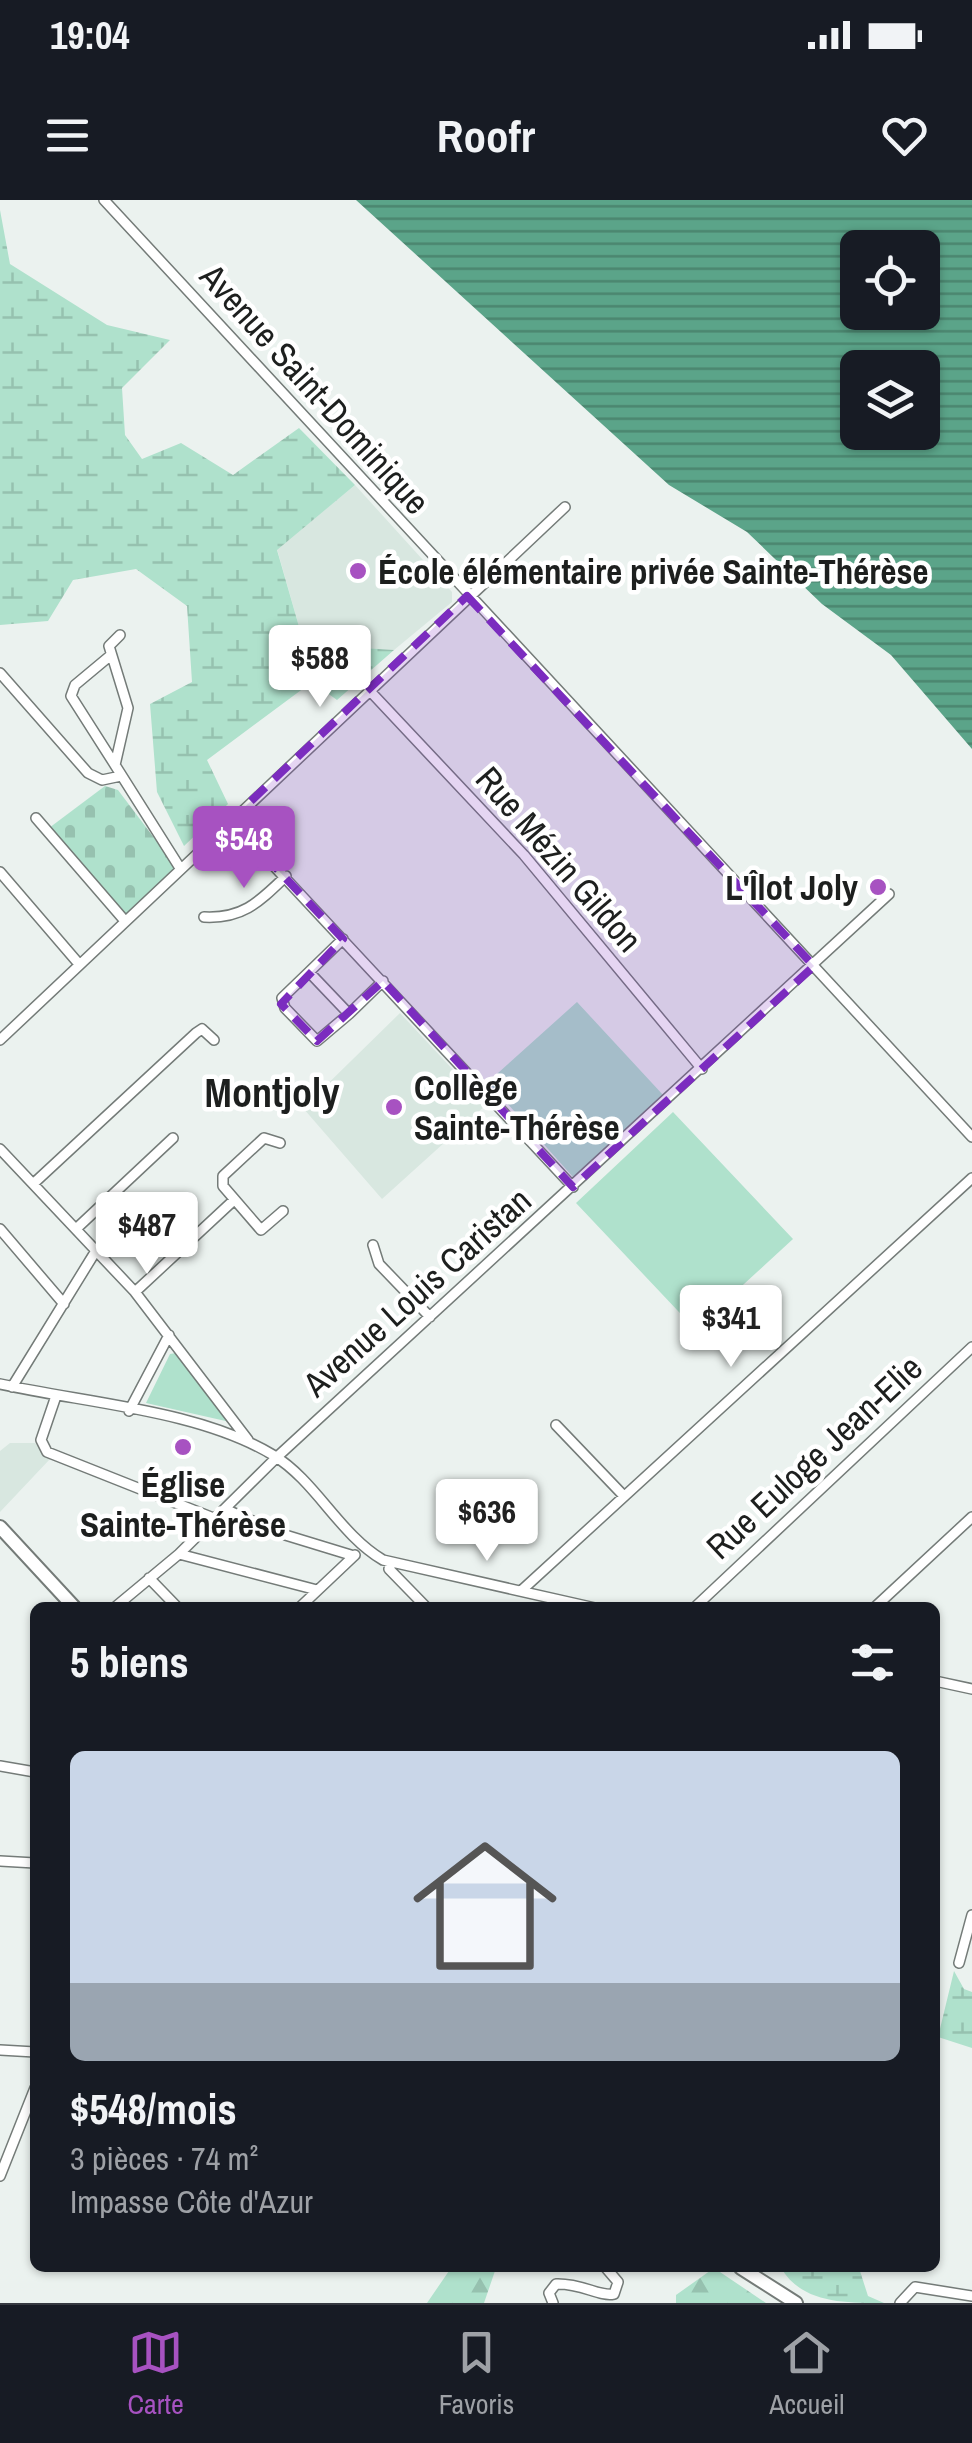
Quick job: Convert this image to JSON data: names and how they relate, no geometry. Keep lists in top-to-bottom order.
{
  "streets": {
    "street": [
      "Avenue Saint-Dominique",
      "Rue Mézin Gildon",
      "Avenue Louis Caristan",
      "Rue Euloge Jean-Elie"
    ]
  },
  "crossings": [
    ["Avenue Saint-Dominique", "Avenue Louis Caristan"],
    ["Rue Mézin Gildon", "Avenue Louis Caristan"]
  ],
  "districts": ["Montjoly"],
  "places": [
    "École élémentaire privée Sainte-Thérèse",
    "L'Îlot Joly",
    "Collège Sainte-Thérèse",
    "Église Sainte-Thérèse"
  ],
  "page": {
    "status": "19:04",
    "header": "Roofr",
    "price": [
      "$588",
      "$548",
      "$487",
      "$341",
      "$636"
    ],
    "heading": "5 biens",
    "list": [
      {
        "name": "$548/mois",
        "note": "3 pièces · 74 m² · Impasse Côte d'Azur"
      }
    ],
    "tabs": ["Carte", "Favoris", "Accueil"]
  }
}
